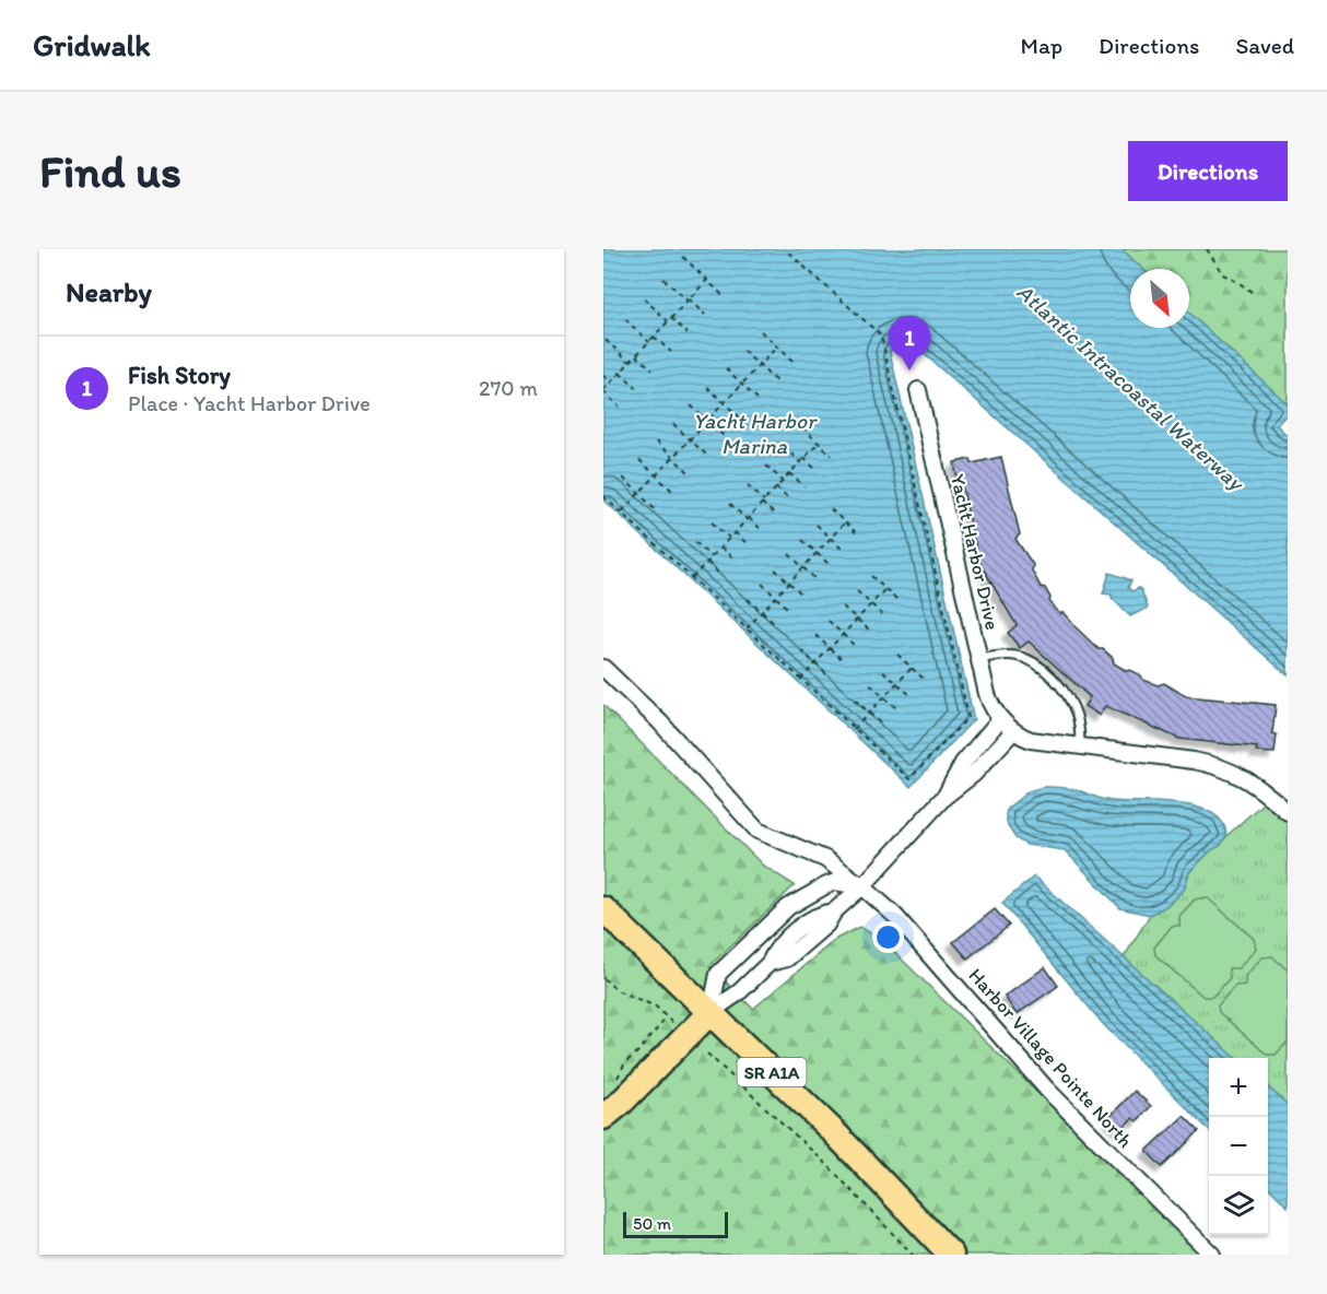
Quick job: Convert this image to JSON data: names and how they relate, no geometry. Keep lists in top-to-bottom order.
{
  "streets": {
    "main road": ["SR A1A"],
    "street": ["Yacht Harbor Drive", "Harbor Village Pointe North"]
  },
  "water": ["Atlantic Intracoastal Waterway", "Yacht Harbor Marina"],
  "scale_bar": "50 m",
  "north": "bottom right",
  "page": {
    "header": "Gridwalk",
    "nav": ["Map", "Directions", "Saved"],
    "buttons": "Directions",
    "title": "Find us",
    "heading": "Nearby",
    "pins": "1",
    "list": [
      {
        "mark": "1",
        "name": "Fish Story",
        "note": "Place · Yacht Harbor Drive",
        "value": "270 m"
      }
    ],
    "map_buttons": ["+", "−"],
    "scale": "50 m"
  }
}
